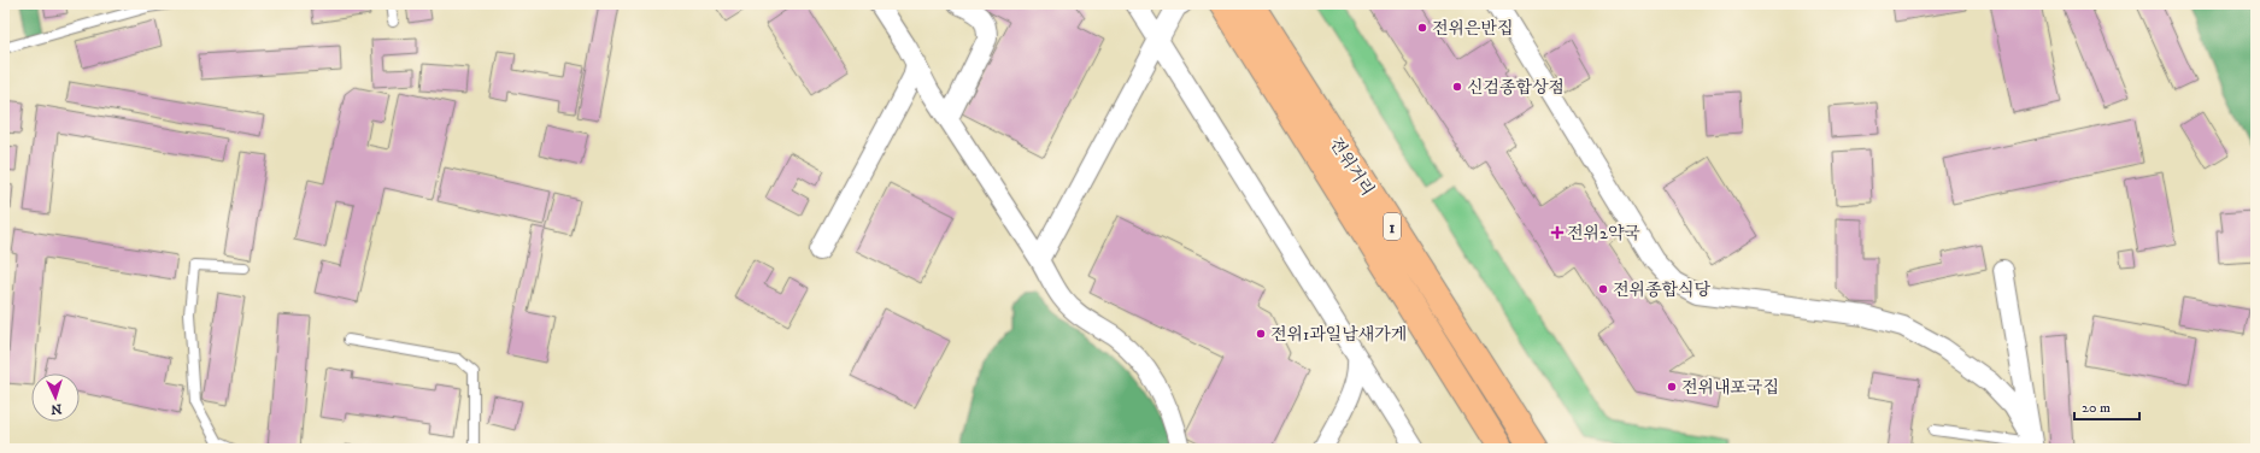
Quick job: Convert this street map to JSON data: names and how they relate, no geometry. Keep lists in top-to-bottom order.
{
  "streets": {
    "main road": ["전위거리", "1"]
  },
  "places": {
    "other": [
      "전위은반집",
      "신검종합상점",
      "전위종합식당",
      "전위1과일남새가게",
      "전위내포국집"
    ],
    "health": ["전위2약국"]
  },
  "scale_bar": "20 m",
  "north": "bottom"
}
